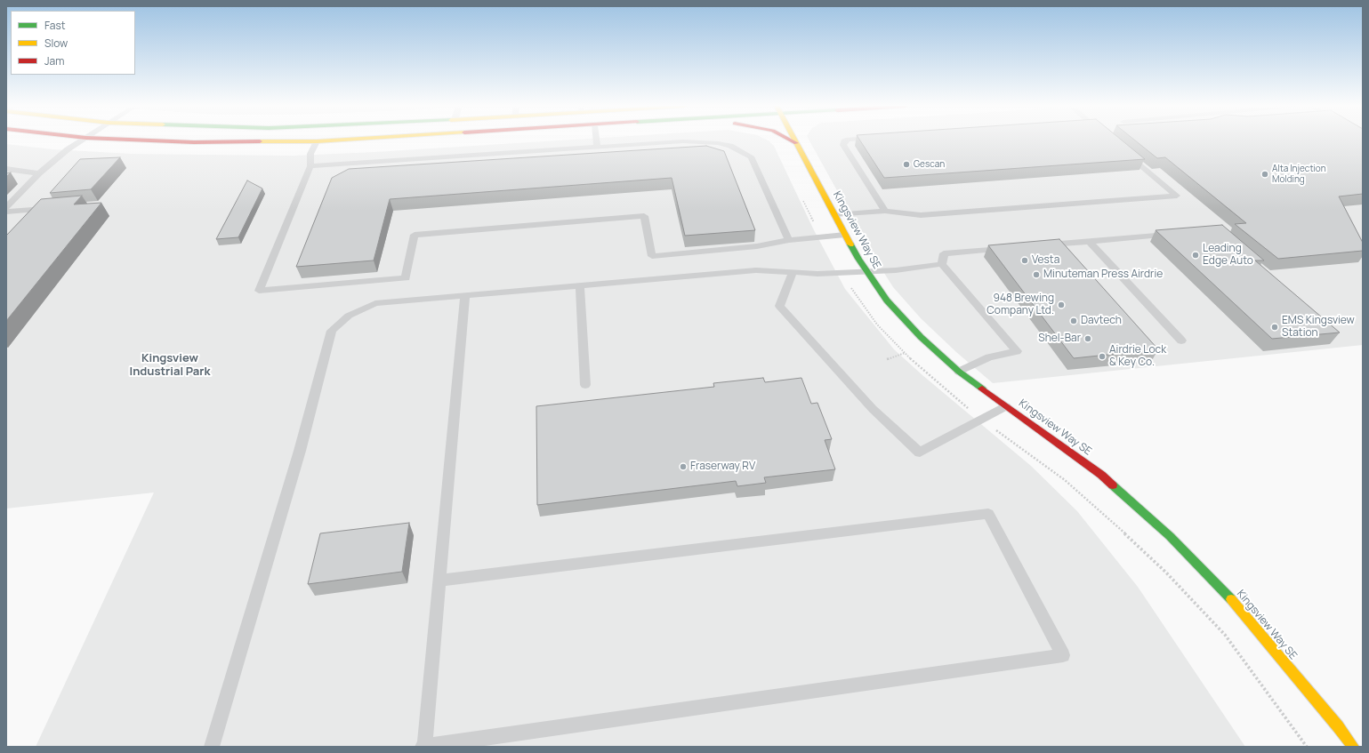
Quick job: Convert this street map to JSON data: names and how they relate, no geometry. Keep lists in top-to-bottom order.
{
  "streets": {
    "main road": ["Kingsview Way SE"]
  },
  "districts": ["Kingsview Industrial Park"],
  "places": [
    "Gescan",
    "Alta Injection Molding",
    "Leading Edge Auto",
    "Vesta",
    "Minuteman Press Airdrie",
    "948 Brewing Company Ltd.",
    "Davtech",
    "EMS Kingsview Station",
    "Shel-Bar",
    "Airdrie Lock & Key Co.",
    "Fraserway RV"
  ],
  "legend": ["Fast", "Slow", "Jam"]
}
